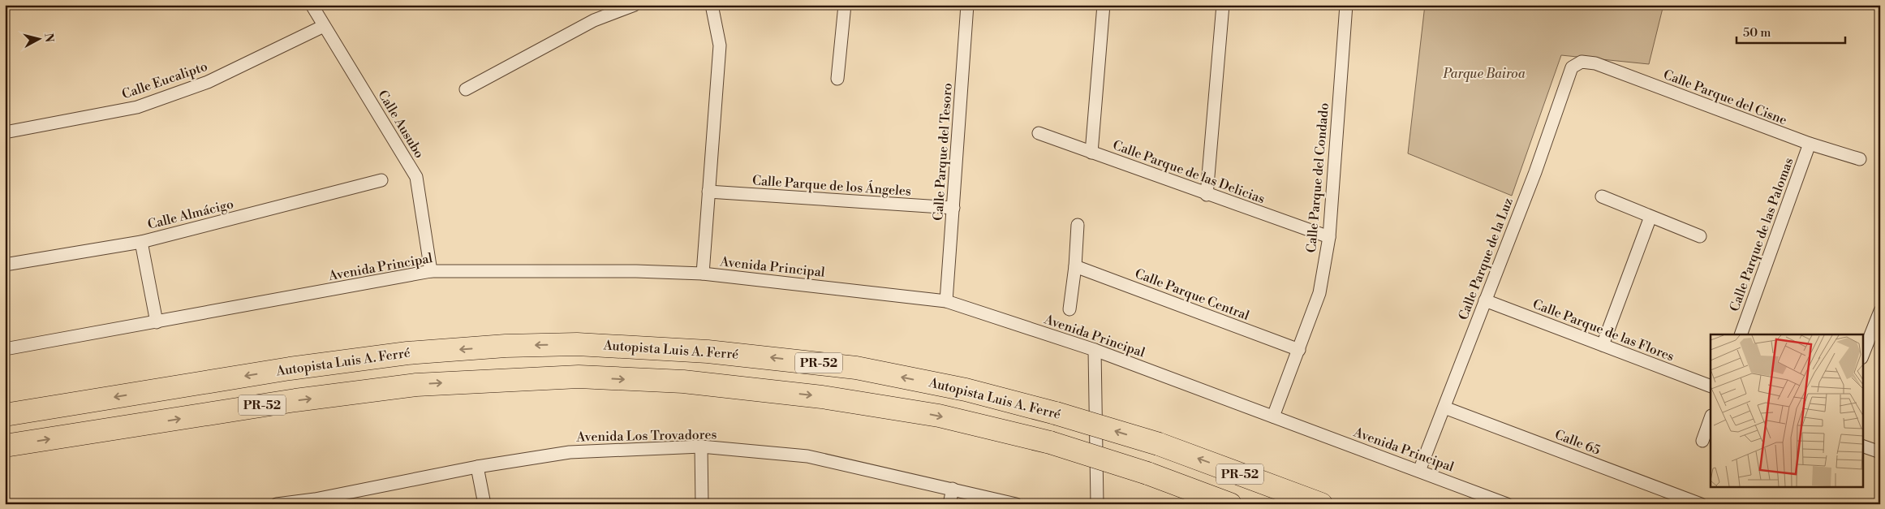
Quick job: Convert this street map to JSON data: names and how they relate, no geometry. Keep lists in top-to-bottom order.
{
  "streets": {
    "highway": ["Autopista Luis A. Ferré", "PR-52"],
    "street": [
      "Calle Eucalipto",
      "Calle Parque del Cisne",
      "Calle Ausubo",
      "Calle Parque del Tesoro",
      "Calle Parque de las Delicias",
      "Calle Parque del Condado",
      "Calle Parque de los Ángeles",
      "Calle Almácigo",
      "Calle Parque de las Palomas",
      "Calle Parque de la Luz",
      "Avenida Principal",
      "Calle Parque Central",
      "Calle Parque de las Flores",
      "Avenida Los Trovadores",
      "Calle 65"
    ]
  },
  "crossings": [
    ["Calle Eucalipto", "Calle Ausubo"],
    ["Calle Parque del Cisne", "Calle Parque de las Palomas"],
    ["Calle Parque del Cisne", "Calle Parque de la Luz"],
    ["Calle Ausubo", "Avenida Principal"],
    ["Calle Parque del Tesoro", "Calle Parque de los Ángeles"],
    ["Calle Parque del Tesoro", "Avenida Principal"],
    ["Calle Parque de las Delicias", "Calle Parque del Condado"],
    ["Calle Parque del Condado", "Avenida Principal"],
    ["Calle Parque del Condado", "Calle Parque Central"],
    ["Calle Parque de la Luz", "Avenida Principal"],
    ["Calle Parque de la Luz", "Calle Parque de las Flores"],
    ["Calle Parque de la Luz", "Calle 65"]
  ],
  "parks": ["Parque Bairoa"],
  "scale_bar": "50 m",
  "north": "right"
}
